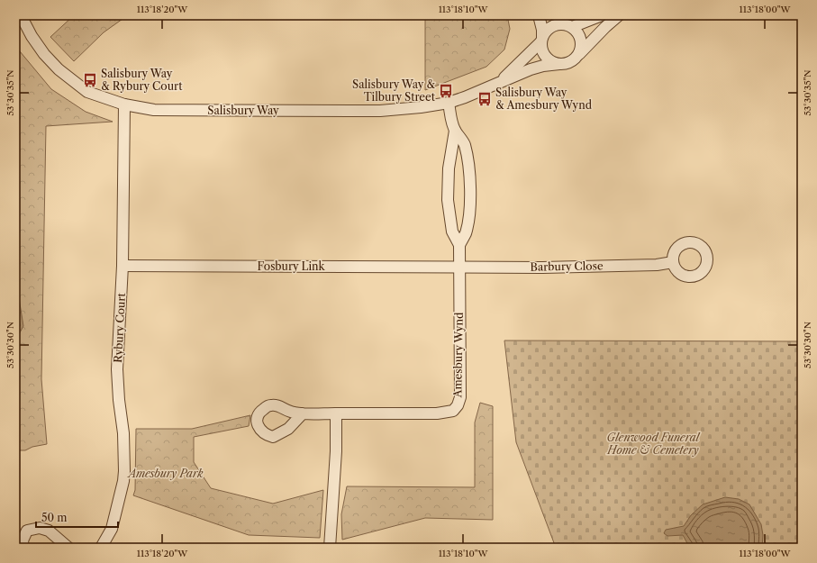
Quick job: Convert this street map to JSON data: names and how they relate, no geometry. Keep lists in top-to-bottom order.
{
  "streets": {
    "street": [
      "Salisbury Way",
      "Fosbury Link",
      "Barbury Close",
      "Rybury Court",
      "Amesbury Wynd"
    ]
  },
  "crossings": [
    ["Salisbury Way", "Rybury Court"],
    ["Salisbury Way", "Amesbury Wynd"],
    ["Fosbury Link", "Barbury Close"],
    ["Fosbury Link", "Rybury Court"],
    ["Fosbury Link", "Amesbury Wynd"],
    ["Barbury Close", "Amesbury Wynd"]
  ],
  "parks": ["Glenwood Funeral Home & Cemetery", "Amesbury Park"],
  "places": {
    "bus stop": ["Salisbury Way & Rybury Court", "Salisbury Way & Tilbury Street", "Salisbury Way & Amesbury Wynd"]
  },
  "scale_bar": "50 m",
  "coordinates": [
    "113°18'20\"W",
    "113°18'10\"W",
    "113°18'00\"W",
    "53°30'35\"N",
    "53°30'30\"N"
  ]
}
